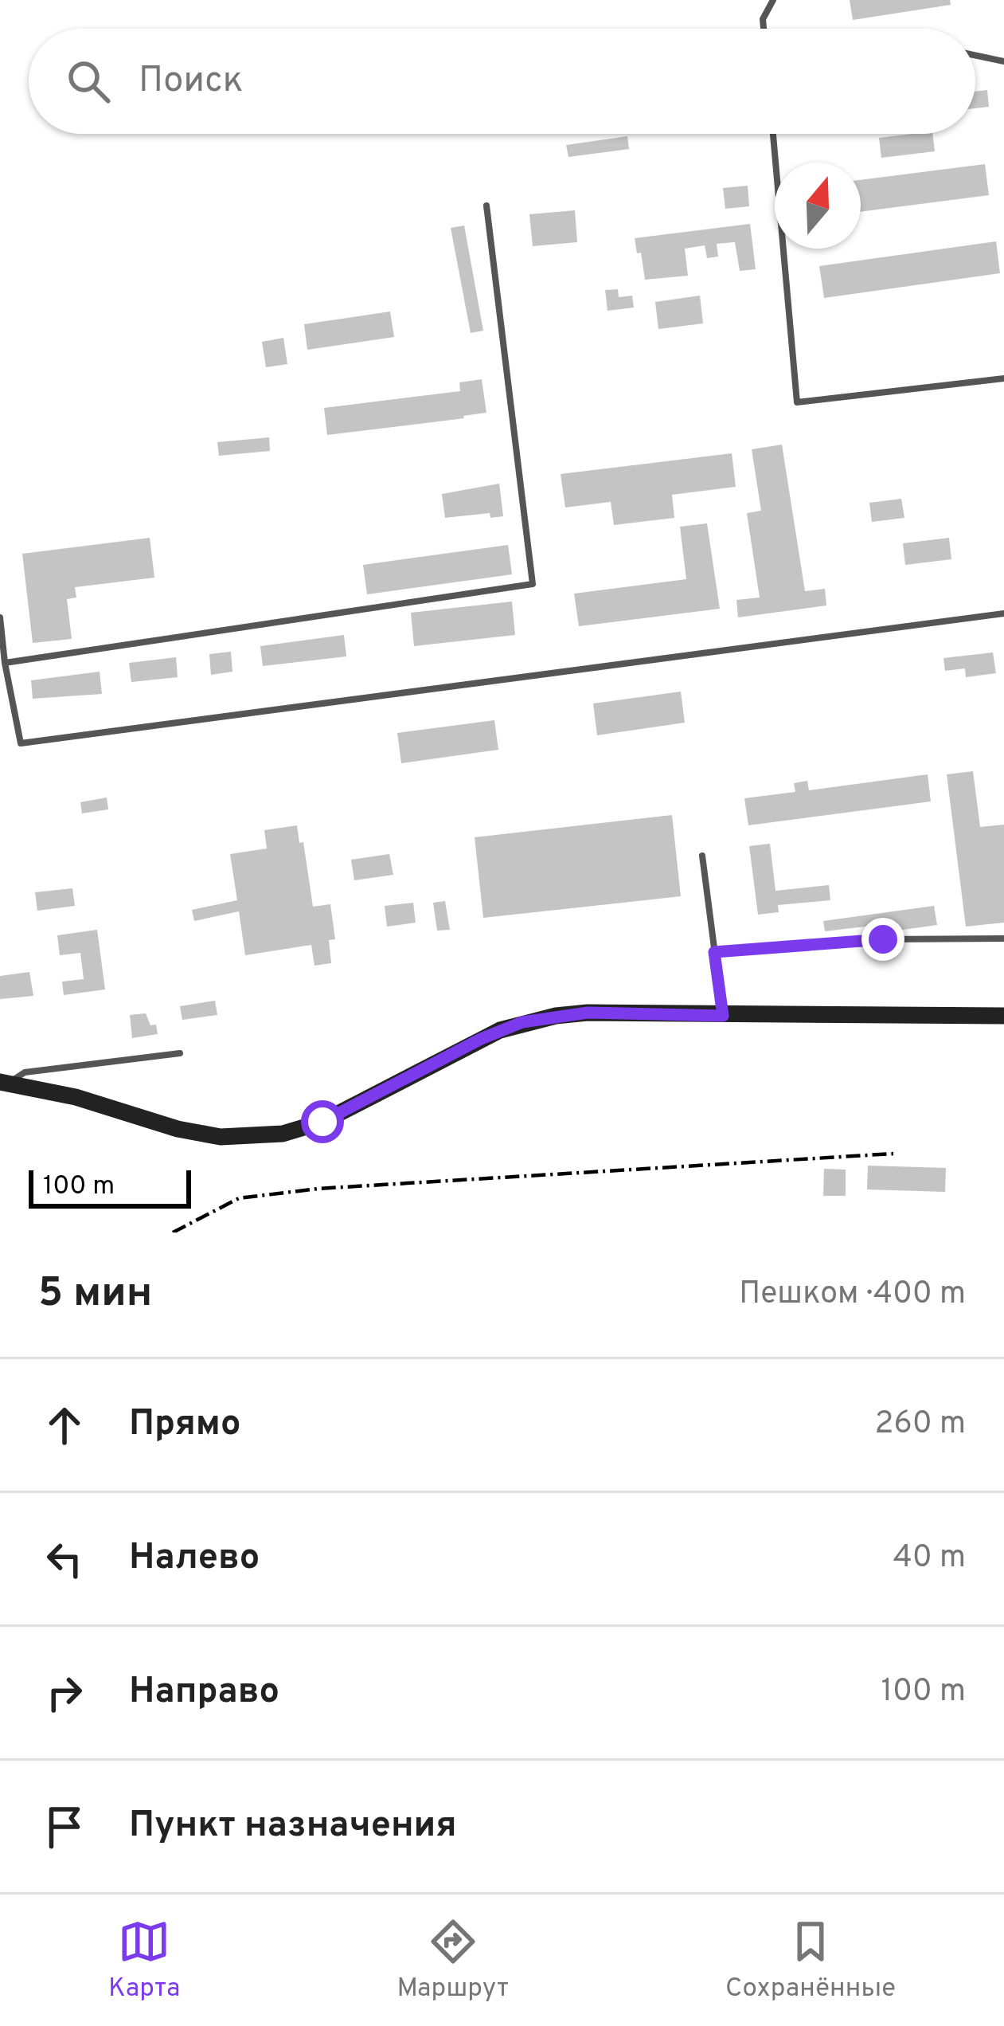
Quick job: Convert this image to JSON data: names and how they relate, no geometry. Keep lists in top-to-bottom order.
{
  "scale_bar": "100 m",
  "north": "top",
  "page": {
    "search": "Поиск",
    "scale": "100 m",
    "heading": ["5 мин", "Пешком · 400 m"],
    "list": [
      ["Прямо", "260 m"],
      ["Налево", "40 m"],
      ["Направо", "100 m"],
      "Пункт назначения"
    ],
    "nav": ["Карта", "Маршрут", "Сохранённые"]
  }
}
